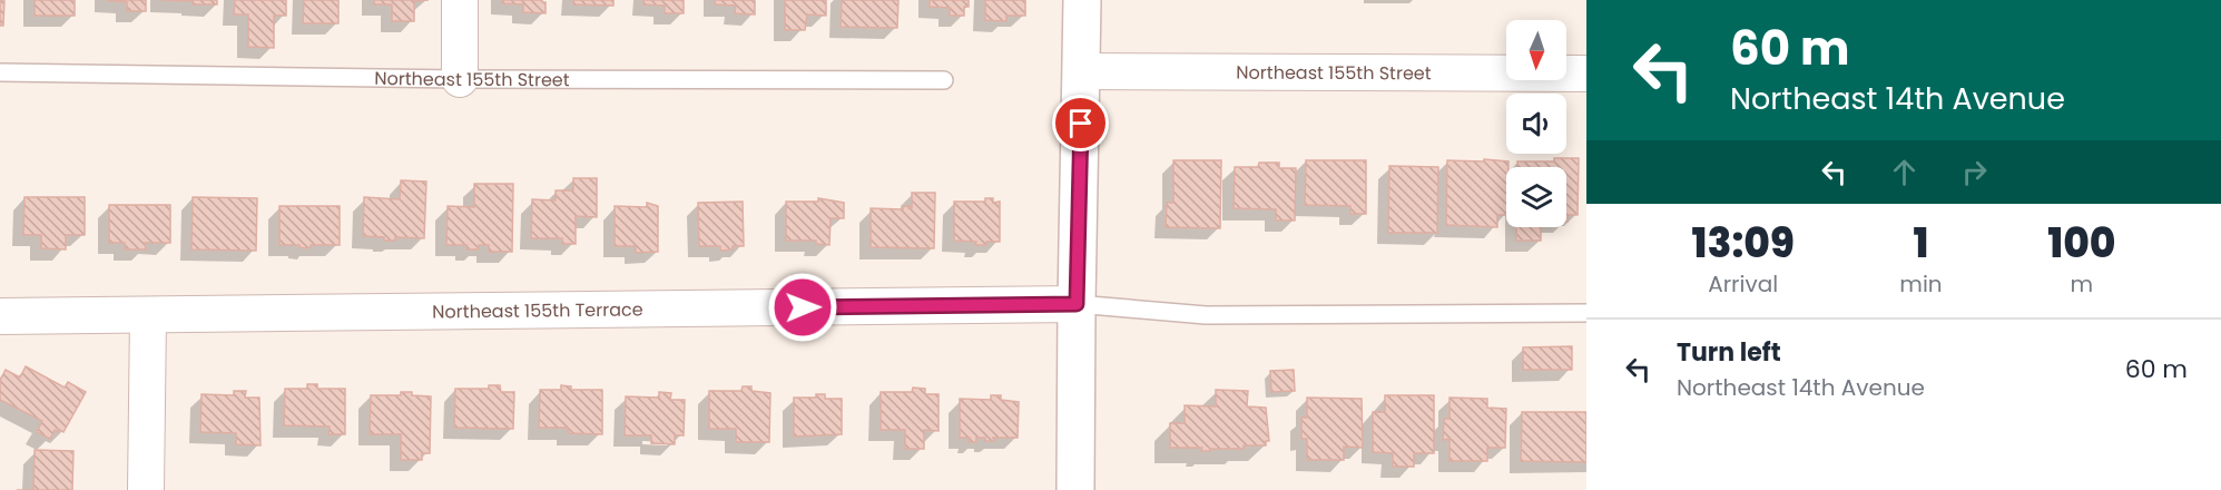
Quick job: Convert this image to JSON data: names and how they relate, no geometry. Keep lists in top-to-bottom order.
{
  "streets": {
    "street": ["Northeast 155th Street", "Northeast 155th Terrace"]
  },
  "north": "bottom",
  "page": {
    "turn": ["60 m", "Northeast 14th Avenue"],
    "eta": [
      "13:09",
      "Arrival",
      "1",
      "min",
      "100",
      "m"
    ],
    "list": [
      {
        "name": "Turn left",
        "note": "Northeast 14th Avenue",
        "value": "60 m"
      }
    ]
  }
}
